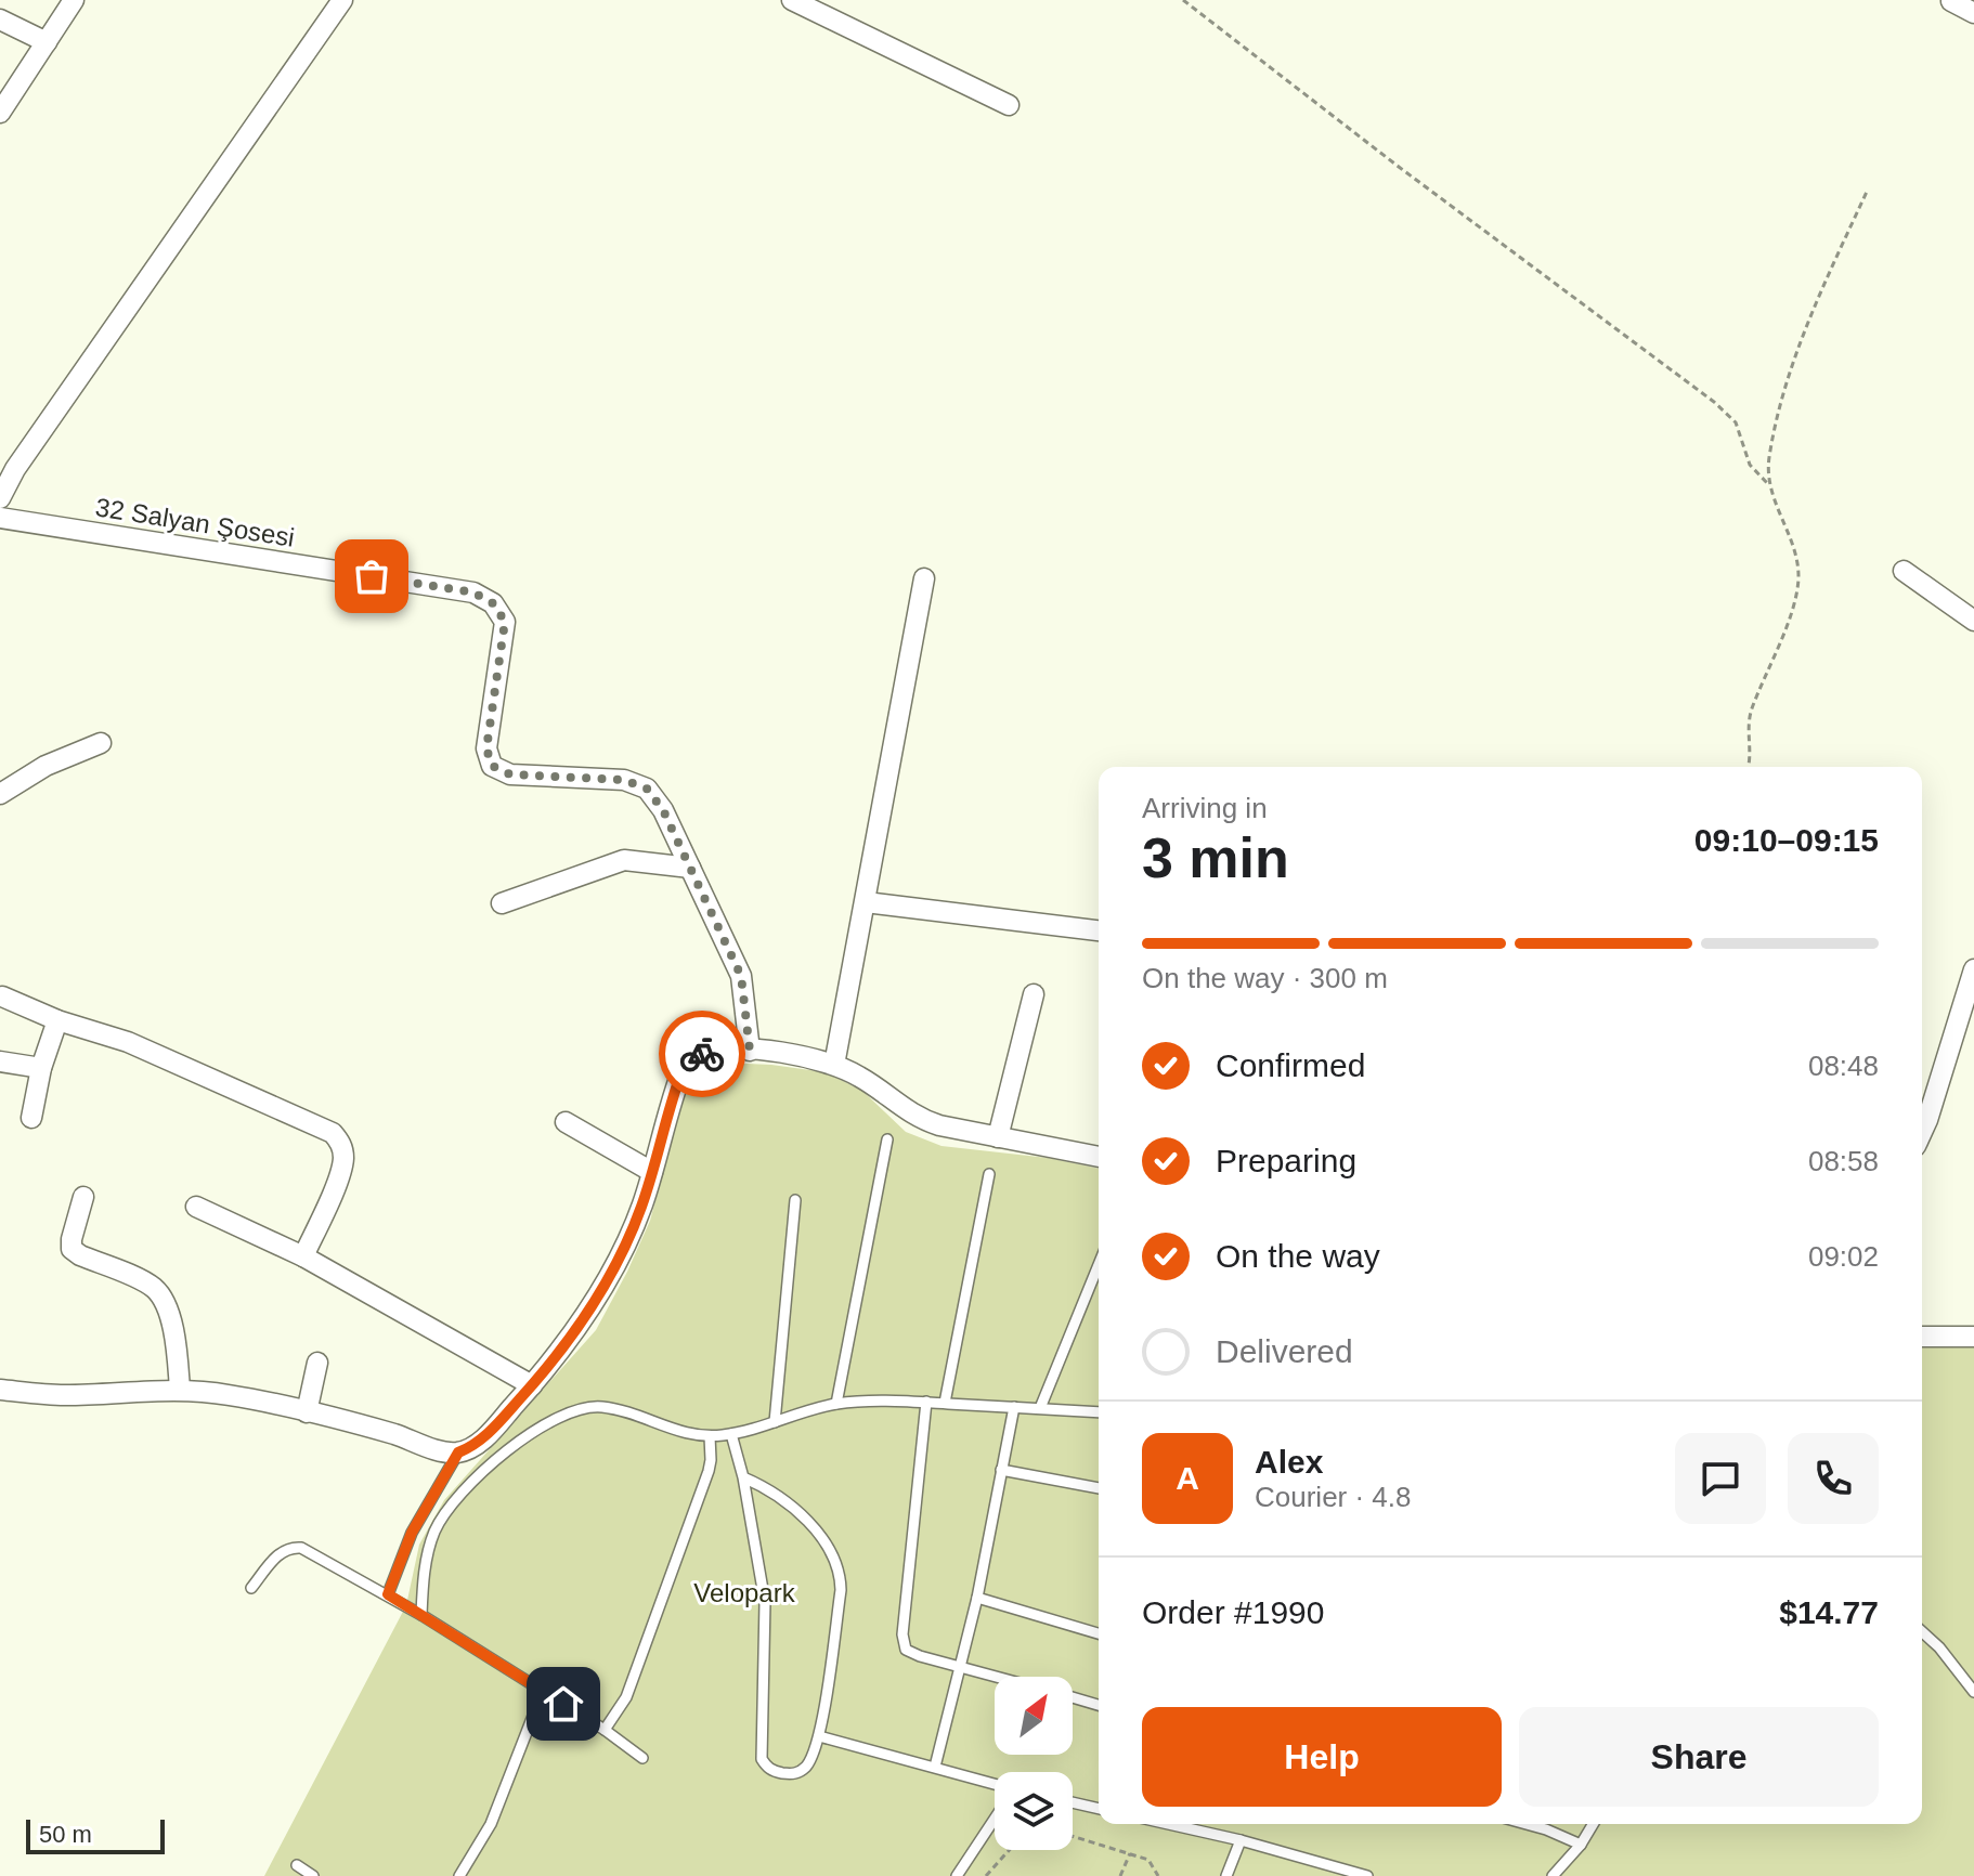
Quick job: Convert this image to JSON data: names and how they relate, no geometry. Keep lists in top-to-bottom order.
{
  "streets": {
    "street": ["32 Salyan Şosesi"]
  },
  "parks": ["Velopark"],
  "scale_bar": "50 m",
  "north": "top right",
  "page": {
    "heading": ["3 min", "Arriving in", "09:10–09:15"],
    "panel": [
      "Alex",
      "Courier · 4.8",
      "Order #1990",
      "$14.77"
    ],
    "bar": "On the way · 300 m",
    "list": [
      ["Confirmed", "08:48"],
      ["Preparing", "08:58"],
      ["On the way", "09:02"],
      "Delivered"
    ],
    "round": "A",
    "buttons": ["Help", "Share"],
    "scale": "50 m"
  }
}
